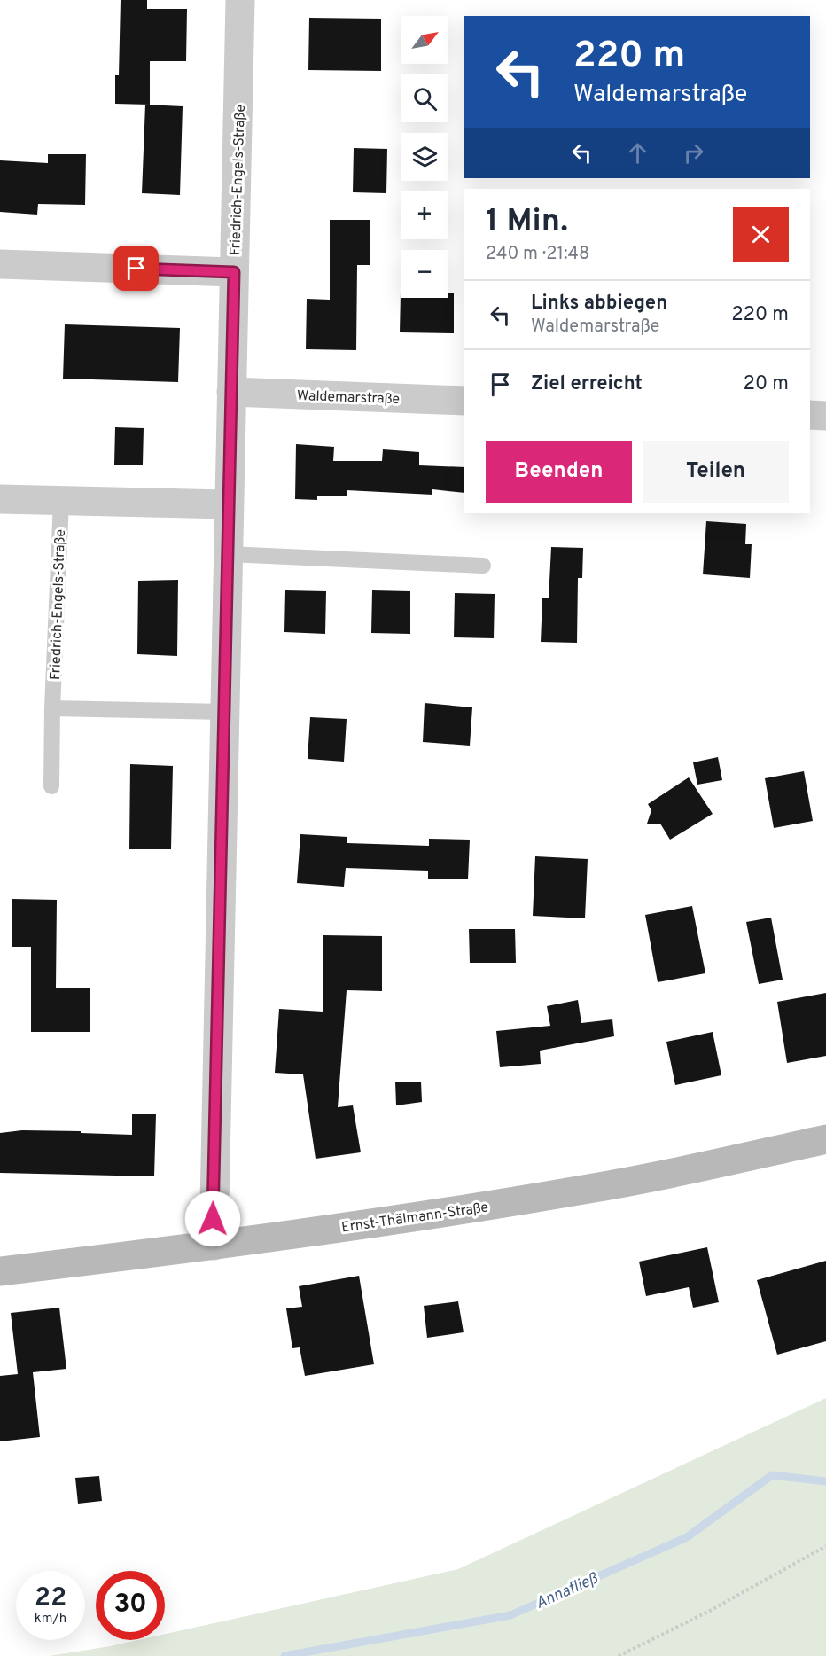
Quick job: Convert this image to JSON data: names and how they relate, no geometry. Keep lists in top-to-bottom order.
{
  "streets": {
    "main road": ["Ernst-Thälmann-Straße"],
    "street": ["Friedrich-Engels-Straße", "Waldemarstraße"]
  },
  "crossings": [
    ["Friedrich-Engels-Straße", "Waldemarstraße"],
    ["Friedrich-Engels-Straße", "Ernst-Thälmann-Straße"]
  ],
  "water": ["Annafließ"],
  "north": "top right",
  "page": {
    "map_buttons": ["+", "−"],
    "turn": ["220 m", "Waldemarstraße"],
    "heading": ["1 Min.", "240 m · 21:48"],
    "list": [
      {
        "name": "Links abbiegen",
        "note": "Waldemarstraße",
        "value": "220 m"
      },
      {
        "name": "Ziel erreicht",
        "value": "20 m"
      }
    ],
    "buttons": ["Beenden", "Teilen"],
    "speed": "22 km/h",
    "limit": "30"
  }
}
